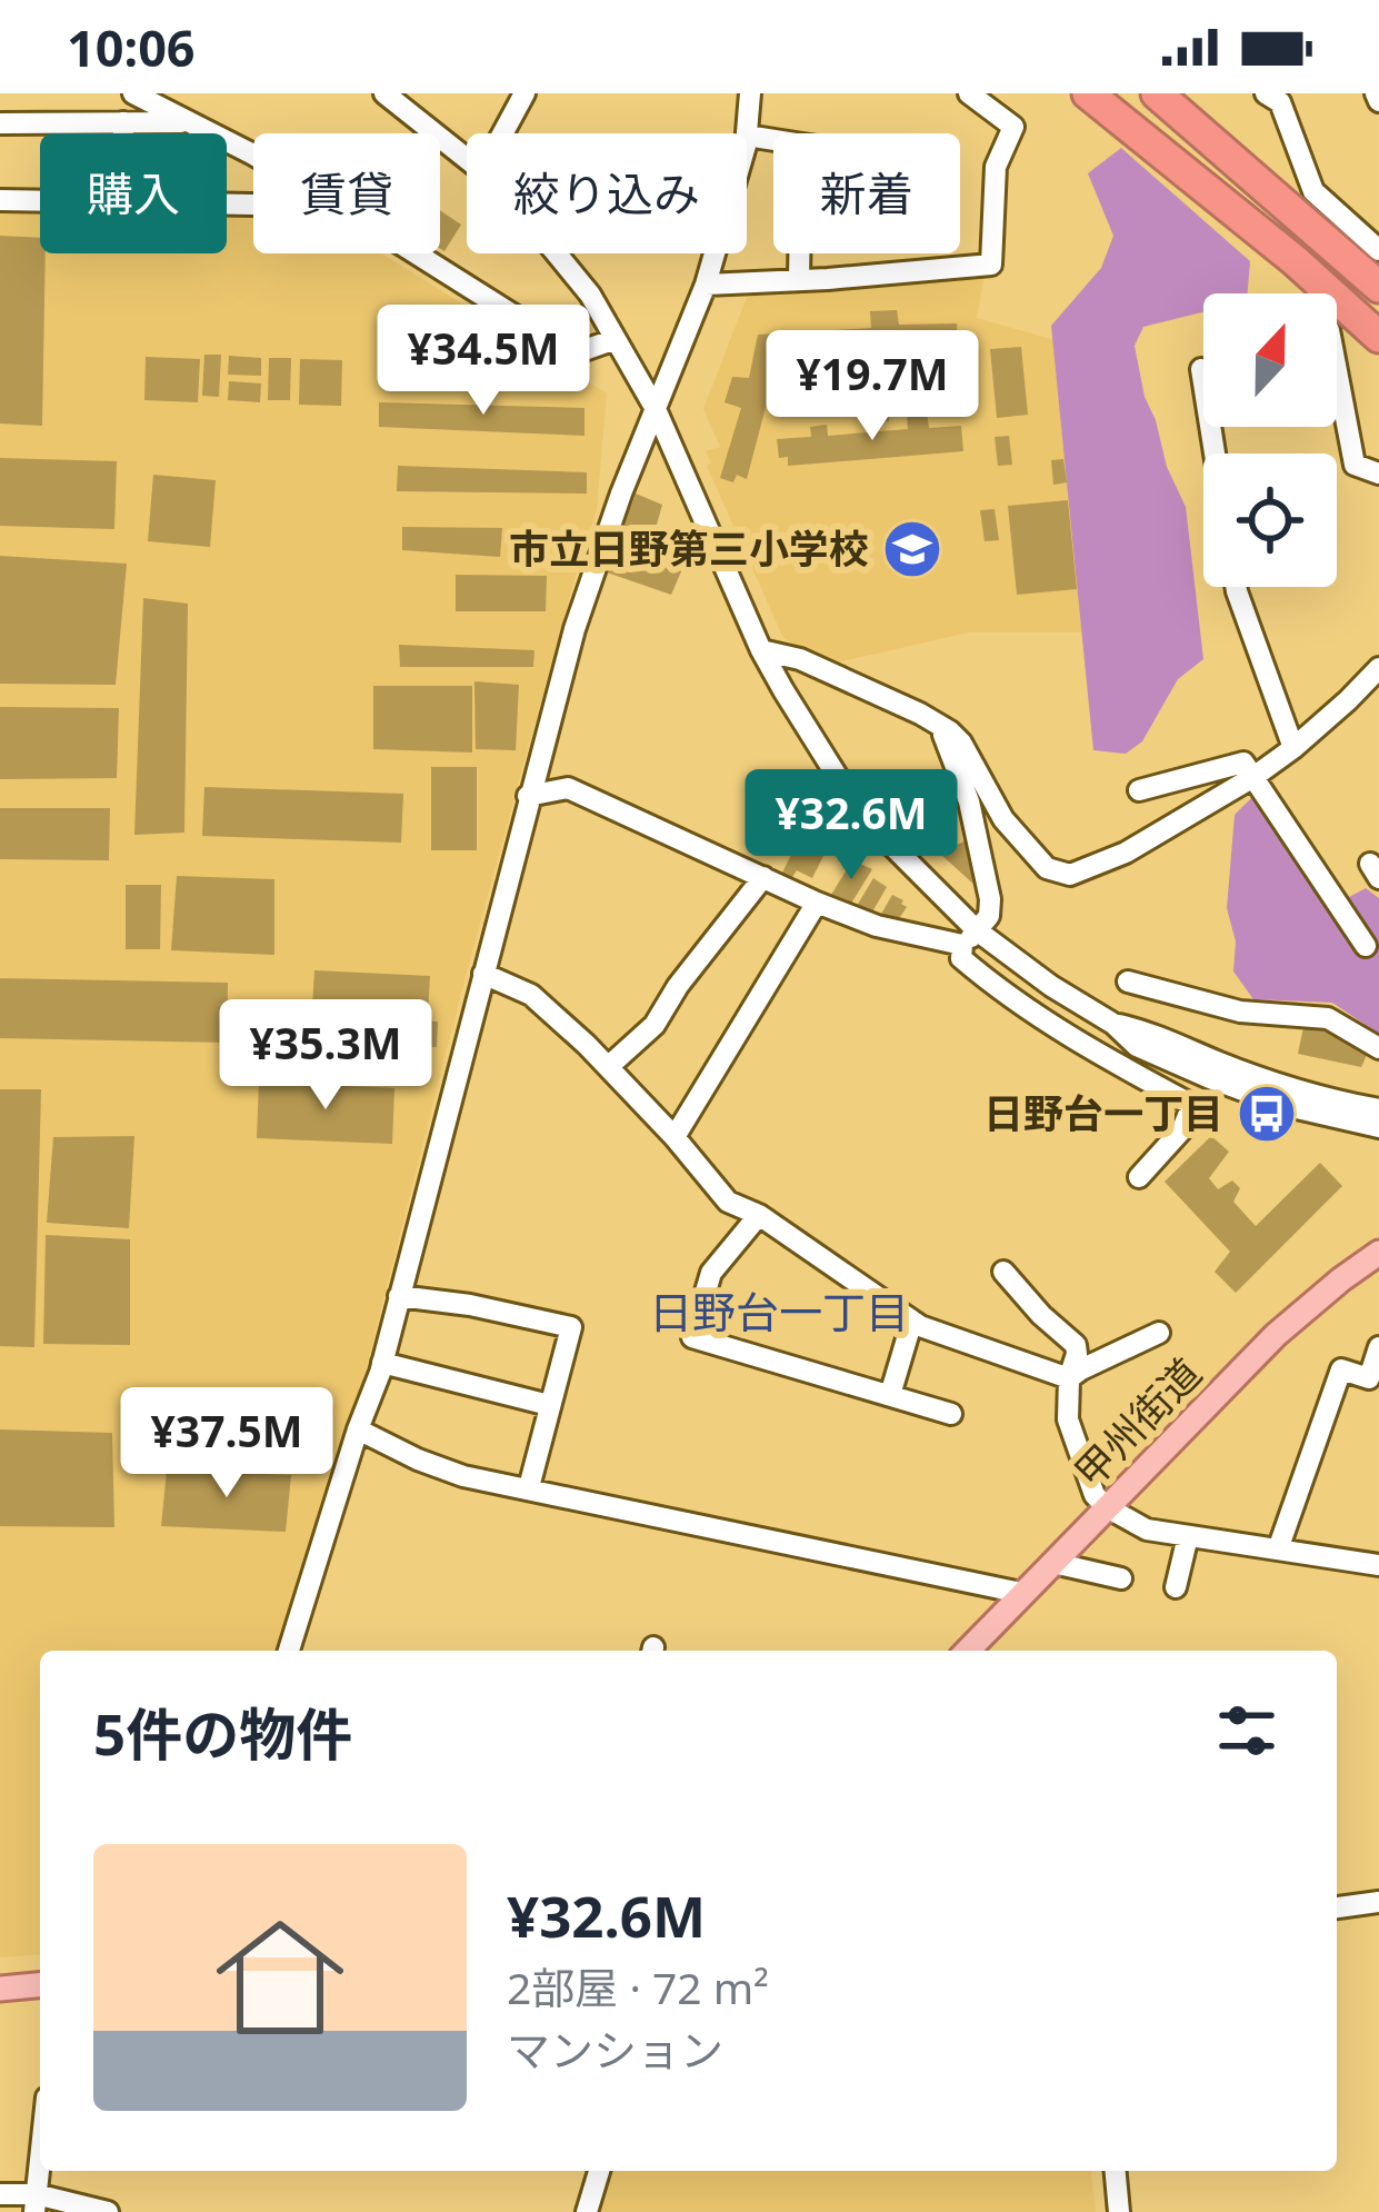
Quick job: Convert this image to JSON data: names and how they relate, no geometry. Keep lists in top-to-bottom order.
{
  "streets": {
    "main road": ["甲州街道"]
  },
  "districts": ["日野台一丁目"],
  "places": {
    "school or university": ["市立日野第三小学校"],
    "bus stop": ["日野台一丁目"]
  },
  "north": "top",
  "page": {
    "status": "10:06",
    "chip": [
      "購入",
      "賃貸",
      "絞り込み",
      "新着"
    ],
    "price": [
      "¥34.5M",
      "¥19.7M",
      "¥32.6M",
      "¥35.3M",
      "¥37.5M"
    ],
    "heading": "5件の物件",
    "list": [
      {
        "name": "¥32.6M",
        "note": "2部屋 · 72 m² · マンション"
      }
    ]
  }
}
